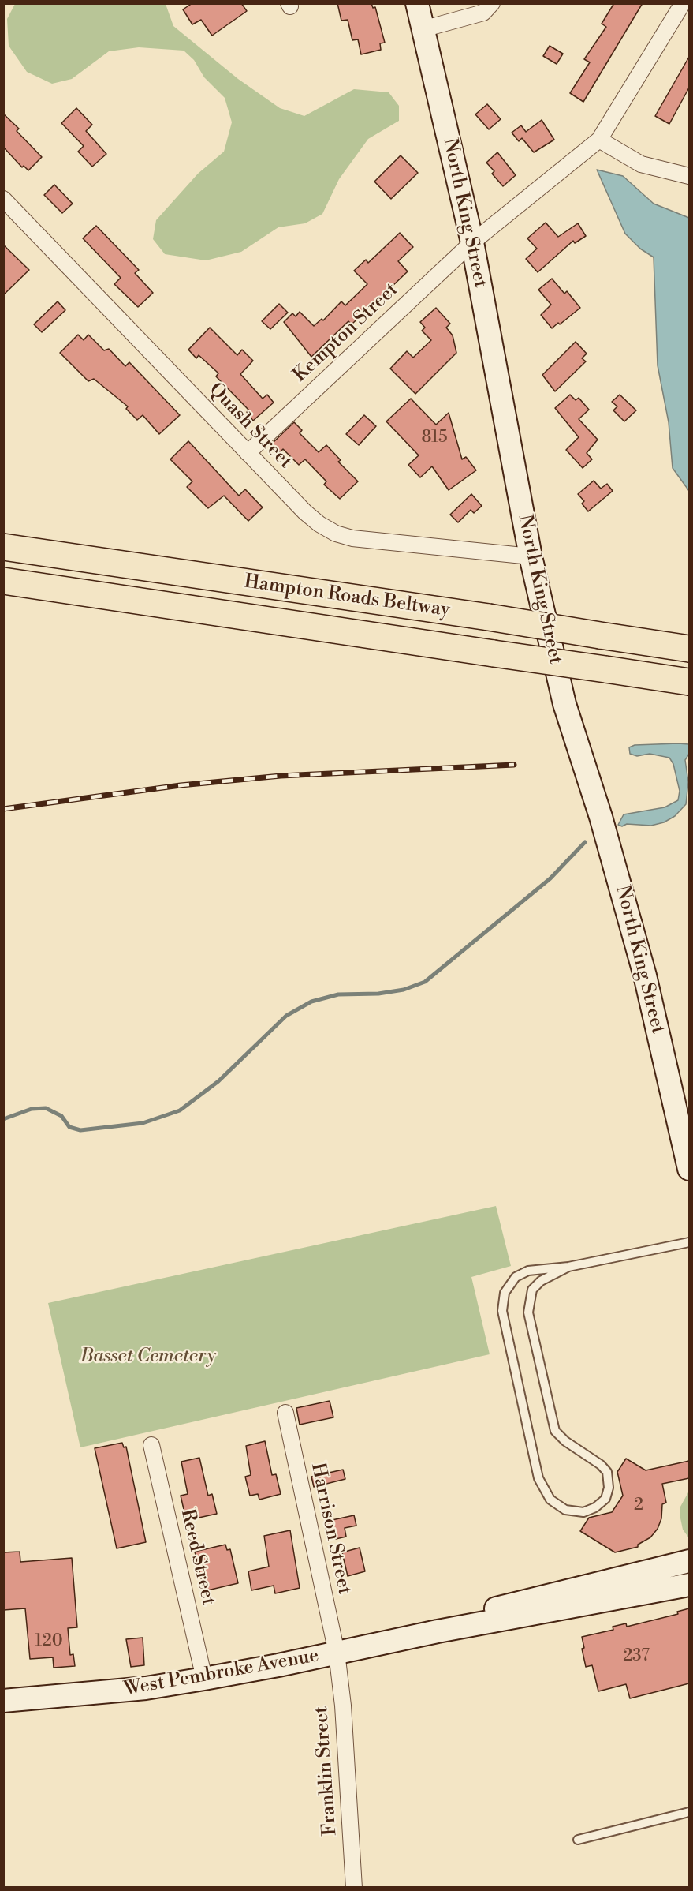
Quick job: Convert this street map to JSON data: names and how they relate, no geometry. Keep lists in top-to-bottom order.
{
  "streets": {
    "highway": ["Hampton Roads Beltway"],
    "main road": ["North King Street", "West Pembroke Avenue"],
    "street": [
      "Kempton Street",
      "Quash Street",
      "Harrison Street",
      "Reed Street",
      "Franklin Street"
    ]
  },
  "crossings": [
    ["North King Street", "Kempton Street"],
    ["North King Street", "Quash Street"],
    ["Kempton Street", "Quash Street"],
    ["Harrison Street", "West Pembroke Avenue"],
    ["Harrison Street", "Franklin Street"],
    ["Reed Street", "West Pembroke Avenue"],
    ["West Pembroke Avenue", "Franklin Street"]
  ],
  "parks": ["Basset Cemetery"],
  "house_numbers": [
    "815",
    "2",
    "120",
    "237"
  ]
}
